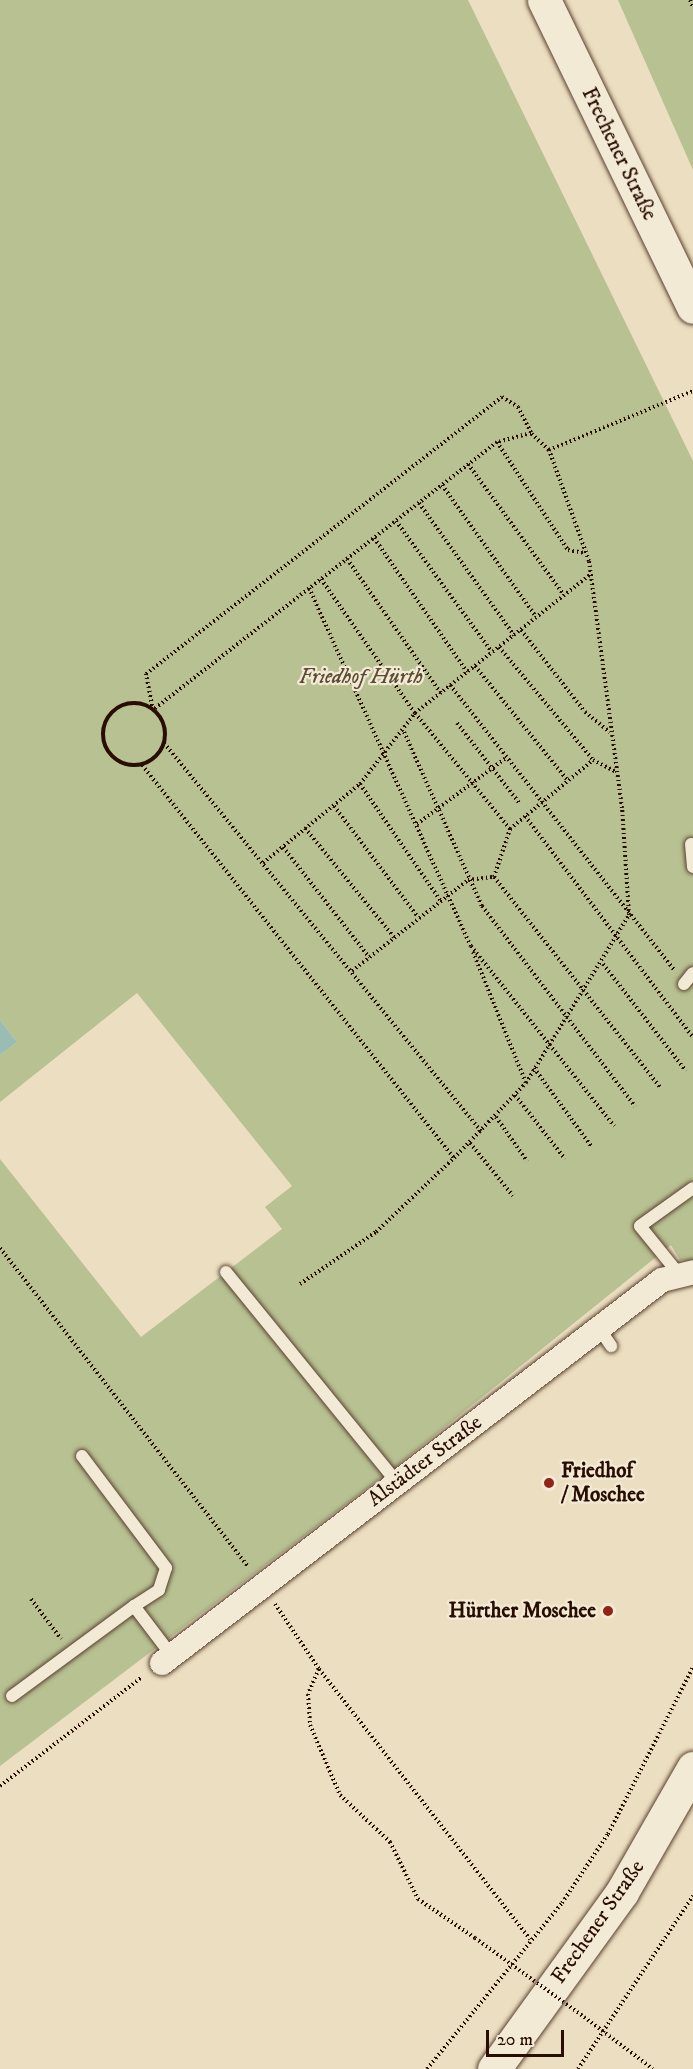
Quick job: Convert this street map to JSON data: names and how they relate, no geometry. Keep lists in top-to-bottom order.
{
  "streets": {
    "main road": ["Frechener Straße"],
    "street": ["Alstädter Straße"]
  },
  "parks": ["Friedhof Hürth"],
  "places": ["Friedhof / Moschee", "Hürther Moschee"],
  "scale_bar": "20 m"
}
